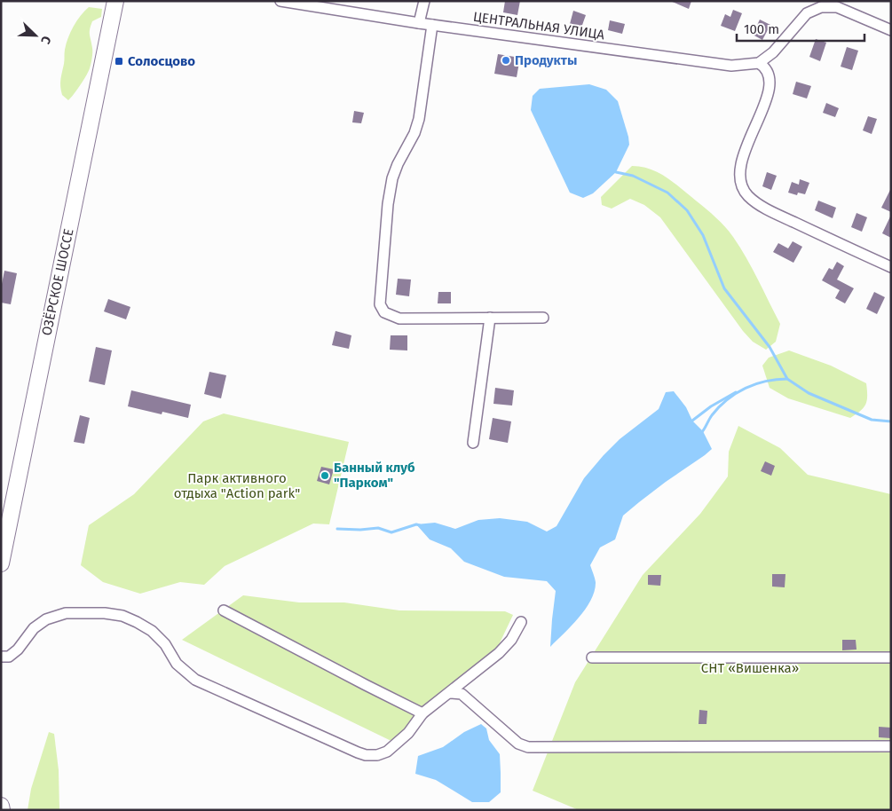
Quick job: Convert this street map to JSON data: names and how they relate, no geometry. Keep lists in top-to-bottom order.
{
  "streets": {
    "main road": ["ОЗЁРСКОЕ ШОССЕ"],
    "street": ["ЦЕНТРАЛЬНАЯ УЛИЦА"]
  },
  "parks": ["Парк активного отдыха \"Action park\"", "СНТ «Вишенка»"],
  "places": {
    "other": ["Продукты", "Банный клуб \"Парком\""],
    "transit": ["Солосцово"]
  },
  "scale_bar": "100 m",
  "north": "bottom right"
}
